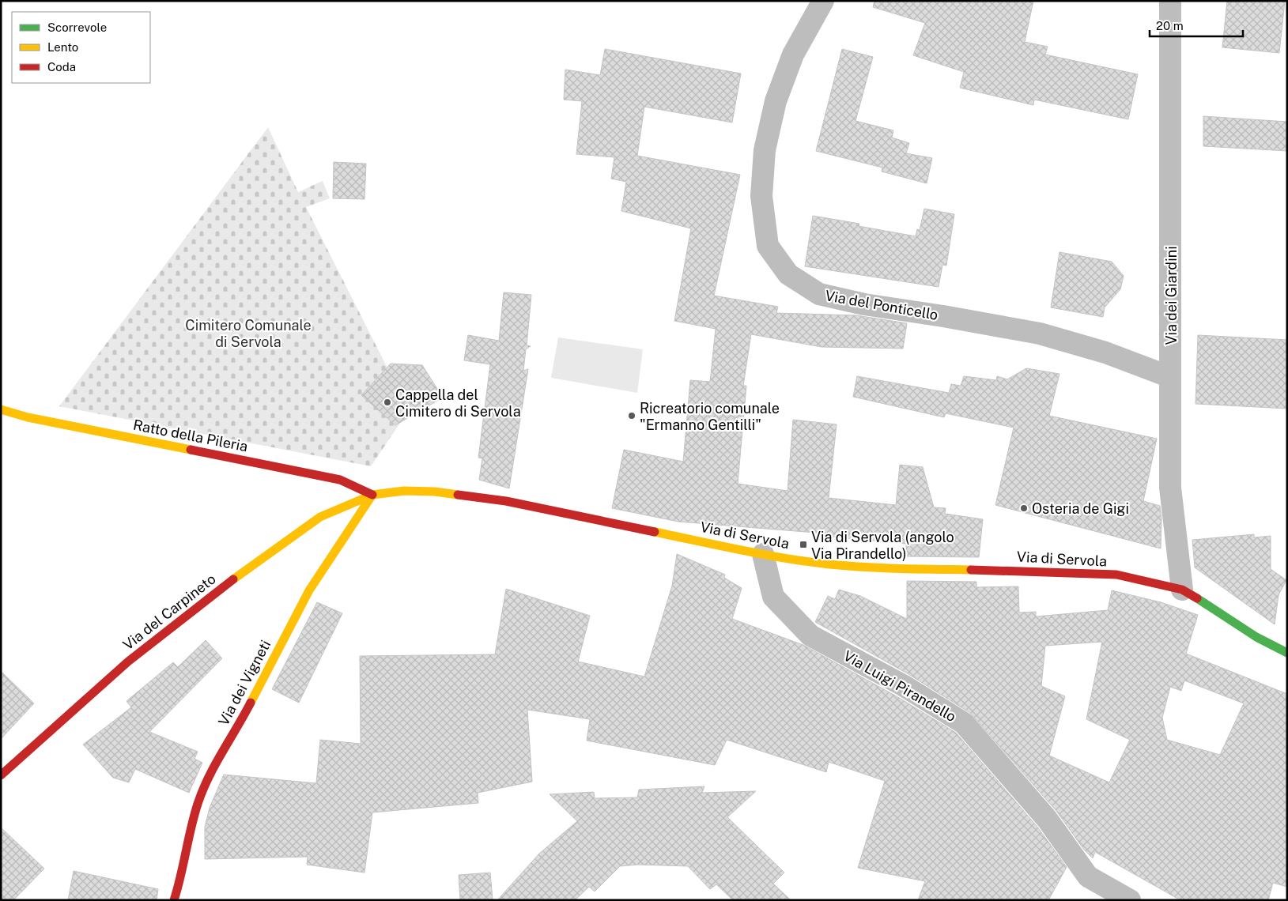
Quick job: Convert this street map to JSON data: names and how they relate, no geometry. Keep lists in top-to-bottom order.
{
  "streets": {
    "main road": [
      "Ratto della Pileria",
      "Via di Servola",
      "Via del Carpineto",
      "Via dei Vigneti"
    ],
    "street": ["Via dei Giardini", "Via del Ponticello", "Via Luigi Pirandello"]
  },
  "crossings": [
    ["Via dei Giardini", "Via del Ponticello"],
    ["Via dei Giardini", "Via di Servola"],
    ["Ratto della Pileria", "Via di Servola"],
    ["Ratto della Pileria", "Via del Carpineto"],
    ["Ratto della Pileria", "Via dei Vigneti"],
    ["Via di Servola", "Via del Carpineto"],
    ["Via di Servola", "Via dei Vigneti"],
    ["Via di Servola", "Via Luigi Pirandello"],
    ["Via del Carpineto", "Via dei Vigneti"]
  ],
  "parks": ["Cimitero Comunale di Servola"],
  "places": {
    "other": ["Cappella del Cimitero di Servola", "Ricreatorio comunale \"Ermanno Gentilli\"", "Osteria de Gigi"],
    "transit": ["Via di Servola (angolo Via Pirandello)"]
  },
  "legend": ["Scorrevole", "Lento", "Coda"],
  "scale_bar": "20 m"
}
